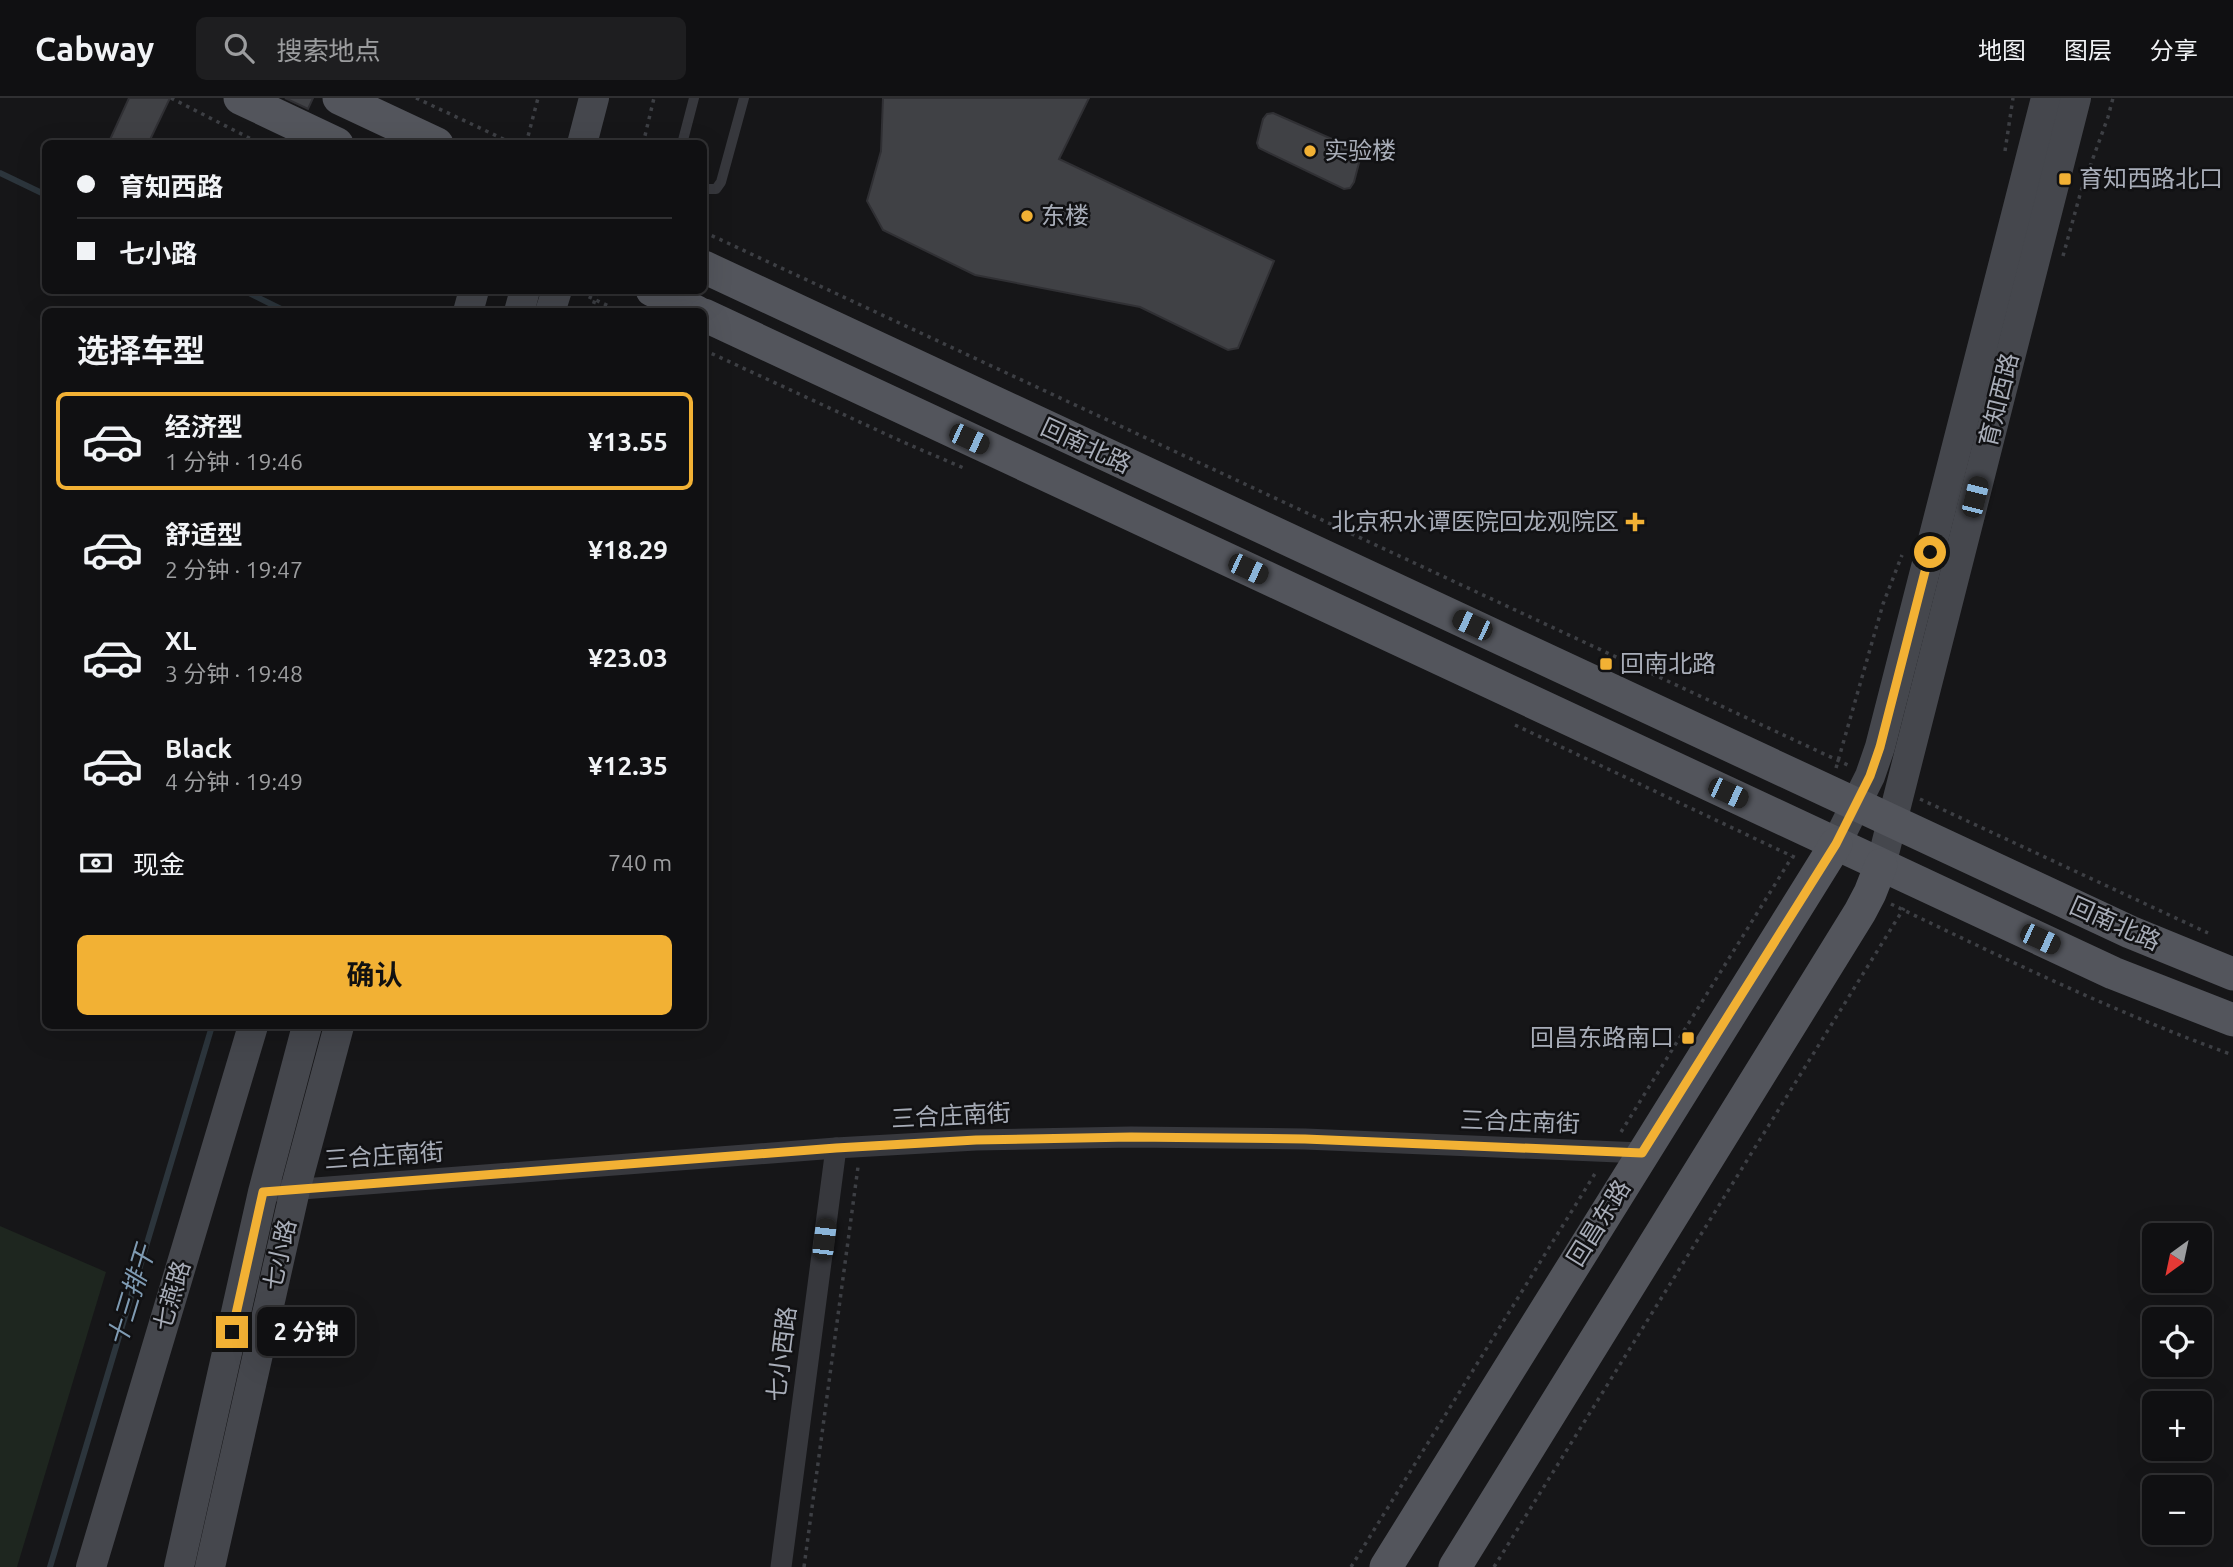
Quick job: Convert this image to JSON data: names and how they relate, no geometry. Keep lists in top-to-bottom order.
{
  "streets": {
    "main road": ["回南北路", "回昌东路"],
    "street": [
      "育知西路",
      "三合庄南街",
      "七小路",
      "七燕路",
      "七小西路"
    ]
  },
  "crossings": [
    ["育知西路", "回南北路"],
    ["育知西路", "回昌东路"],
    ["回南北路", "回昌东路"],
    ["三合庄南街", "回昌东路"],
    ["三合庄南街", "七小路"],
    ["三合庄南街", "七小西路"]
  ],
  "water": ["十三排干"],
  "places": {
    "other": ["实验楼", "东楼"],
    "transit": ["育知西路北口", "回南北路", "回昌东路南口"],
    "health": ["北京积水谭医院回龙观院区"]
  },
  "north": "bottom left",
  "page": {
    "header": "Cabway",
    "search": "搜索地点",
    "nav": ["地图", "图层", "分享"],
    "banner": ["育知西路", "七小路"],
    "heading": "选择车型",
    "list": [
      {
        "name": "经济型",
        "note": "1 分钟 · 19:46",
        "value": "¥13.55"
      },
      {
        "name": "舒适型",
        "note": "2 分钟 · 19:47",
        "value": "¥18.29"
      },
      {
        "name": "XL",
        "note": "3 分钟 · 19:48",
        "value": "¥23.03"
      },
      {
        "name": "Black",
        "note": "4 分钟 · 19:49",
        "value": "¥12.35"
      }
    ],
    "pay": ["现金", "740 m"],
    "buttons": "确认",
    "map_buttons": ["+", "−"],
    "bubble": "2 分钟"
  }
}
